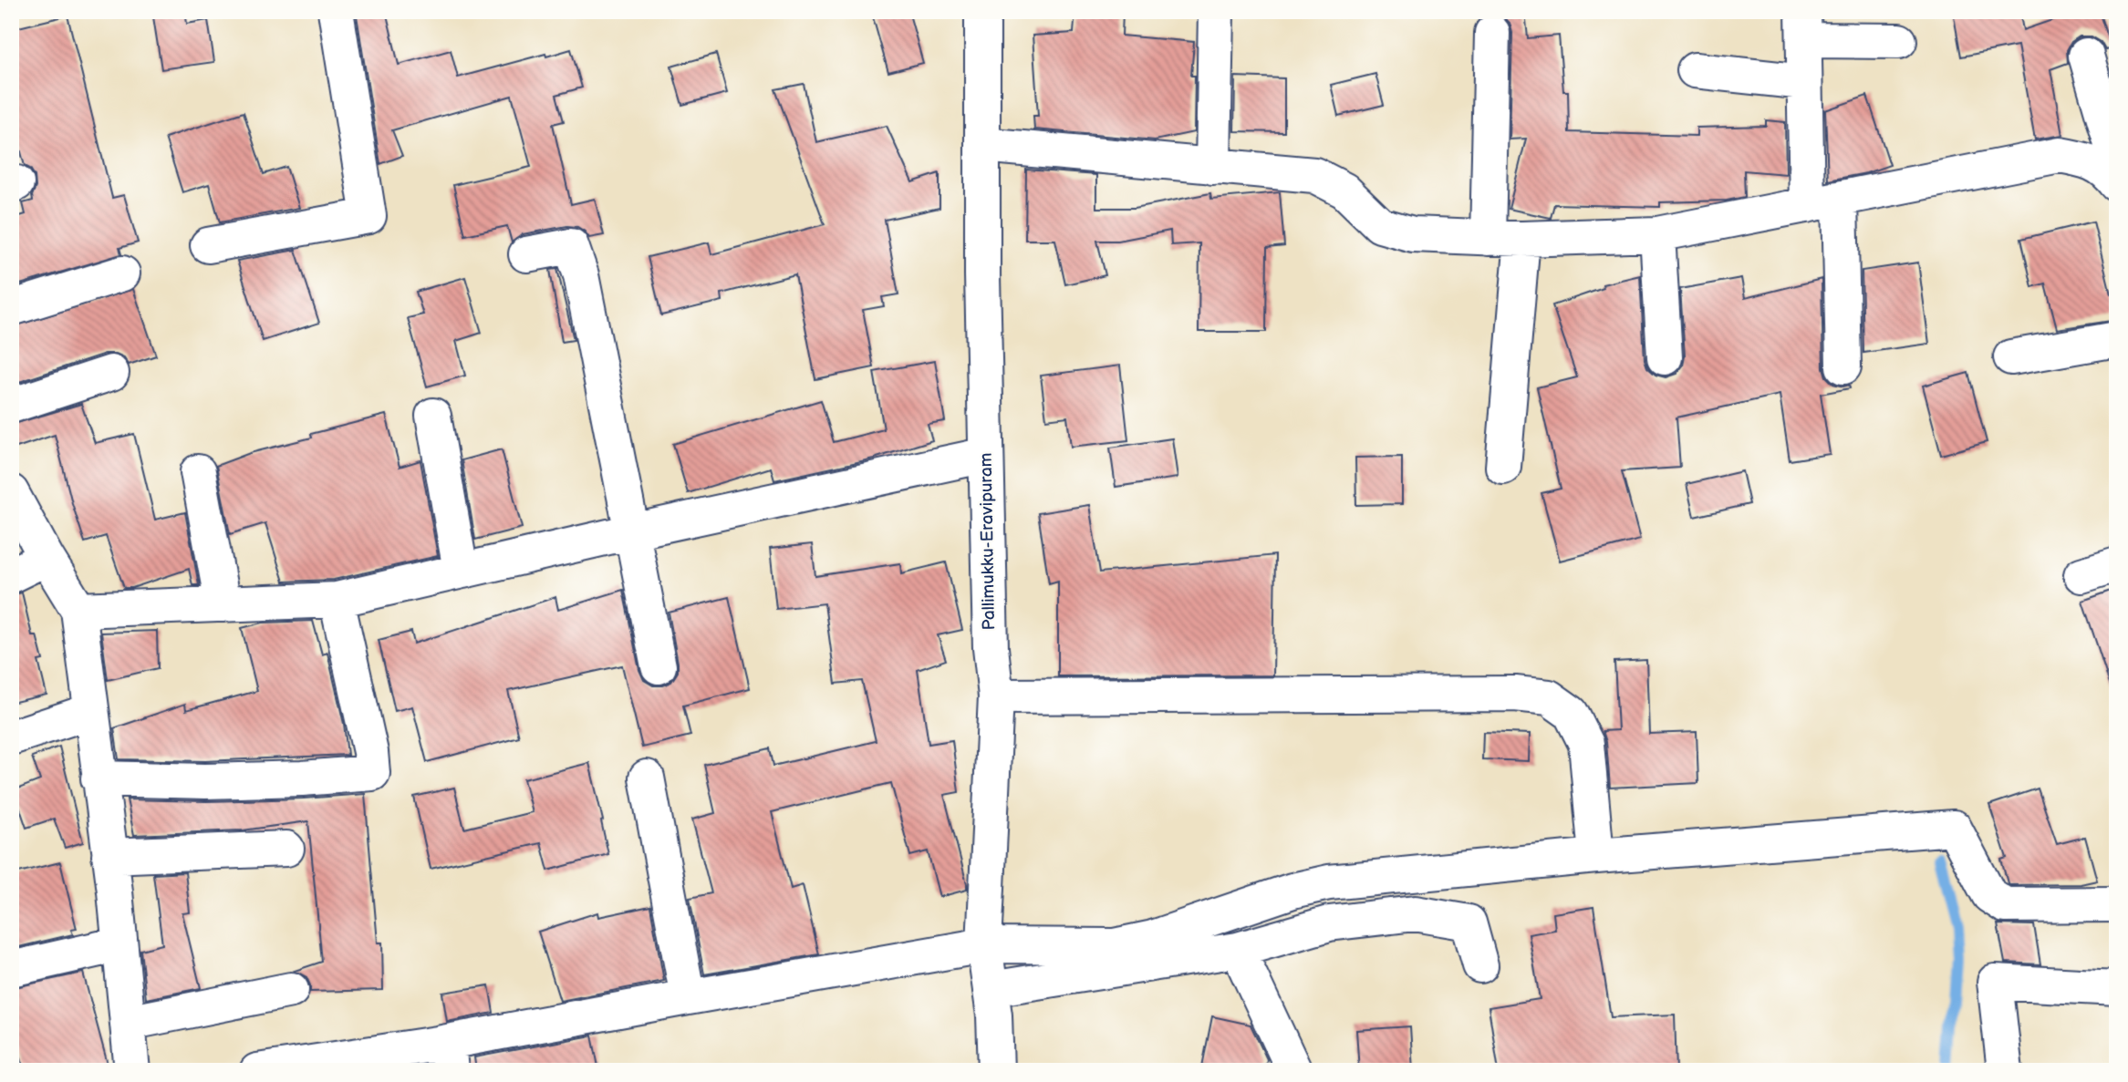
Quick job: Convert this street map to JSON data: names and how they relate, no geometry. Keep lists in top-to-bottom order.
{
  "streets": {
    "street": ["Pallimukku-Eravipuram"]
  }
}
